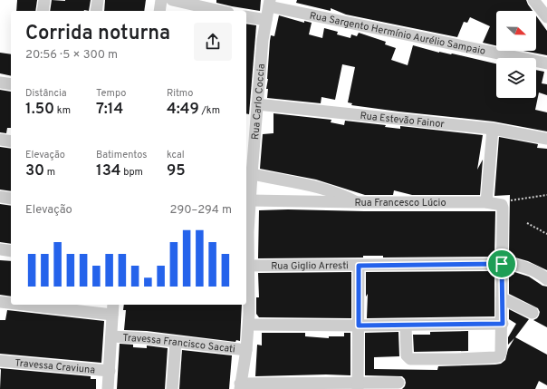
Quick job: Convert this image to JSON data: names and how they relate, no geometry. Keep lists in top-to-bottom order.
{
  "streets": {
    "street": [
      "Rua Sargento Hermínio Aurélio Sampaio",
      "Rua Carlo Coccia",
      "Rua Estevão Fainor",
      "Rua Francesco Lúcio",
      "Rua Giglio Arresti",
      "Travessa Francisco Sacati",
      "Travessa Craviuna"
    ]
  },
  "crossings": [
    ["Rua Sargento Hermínio Aurélio Sampaio", "Rua Carlo Coccia"],
    ["Rua Carlo Coccia", "Rua Estevão Fainor"],
    ["Rua Carlo Coccia", "Rua Francesco Lúcio"],
    ["Rua Carlo Coccia", "Rua Giglio Arresti"],
    ["Rua Carlo Coccia", "Travessa Francisco Sacati"]
  ],
  "north": "right",
  "page": {
    "heading": ["Corrida noturna", "20:56 · 5 × 300 m"],
    "stats": [
      ["Distância", "1.50 km"],
      ["Tempo", "7:14"],
      ["Ritmo", "4:49 /km"],
      ["Elevação", "30 m"],
      ["Batimentos", "134 bpm"],
      ["kcal", "95"]
    ],
    "chart": ["Elevação", "290–294 m"]
  }
}
